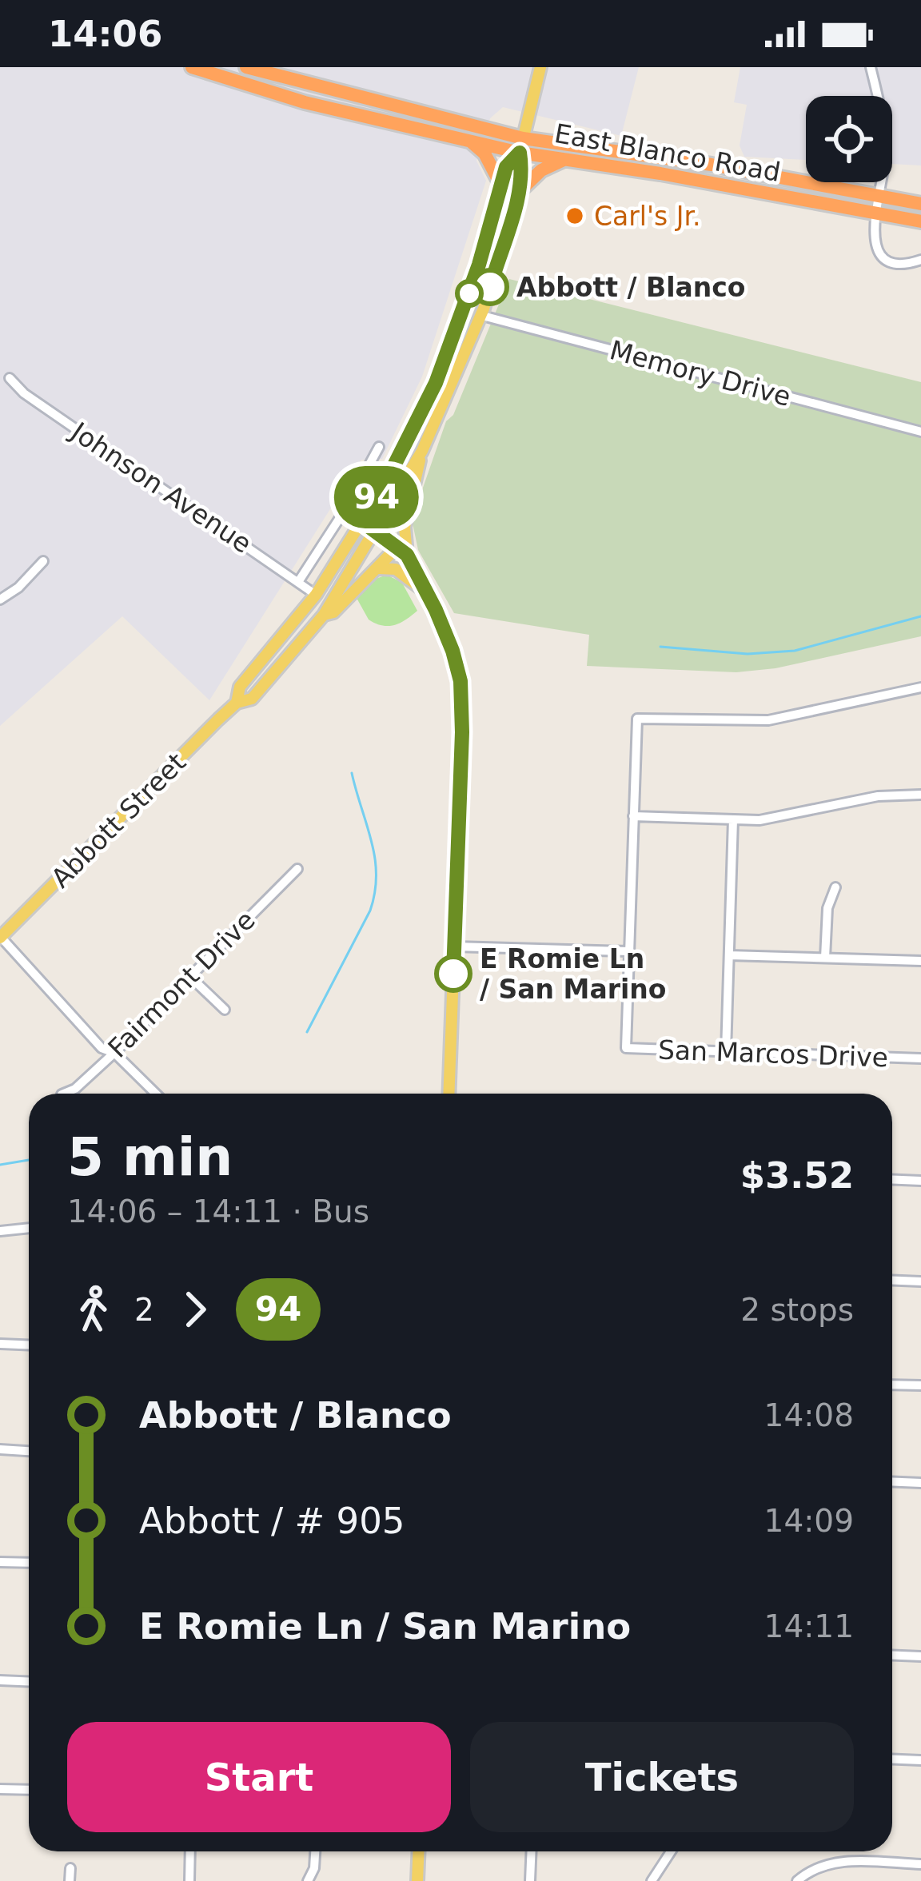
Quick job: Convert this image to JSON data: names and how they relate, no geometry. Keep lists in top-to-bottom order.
{
  "streets": {
    "highway": ["East Blanco Road"],
    "main road": ["Abbott Street"],
    "street": [
      "Memory Drive",
      "Johnson Avenue",
      "Fairmont Drive",
      "San Marcos Drive"
    ]
  },
  "crossings": [
    ["East Blanco Road", "Abbott Street"],
    ["Memory Drive", "Abbott Street"],
    ["Johnson Avenue", "Abbott Street"]
  ],
  "places": ["Carl's Jr.", "Abbott / Blanco", "E Romie Ln / San Marino"],
  "lines": ["bus line 94"],
  "page": {
    "status": "14:06",
    "on_map": "94",
    "heading": ["5 min", "14:06 – 14:11 · Bus", "$3.52"],
    "legs": ["2", "94", "2 stops"],
    "list": [
      {
        "name": "Abbott / Blanco",
        "value": "14:08"
      },
      {
        "name": "Abbott / # 905",
        "value": "14:09"
      },
      {
        "name": "E Romie Ln / San Marino",
        "value": "14:11"
      }
    ],
    "buttons": ["Start", "Tickets"]
  }
}
